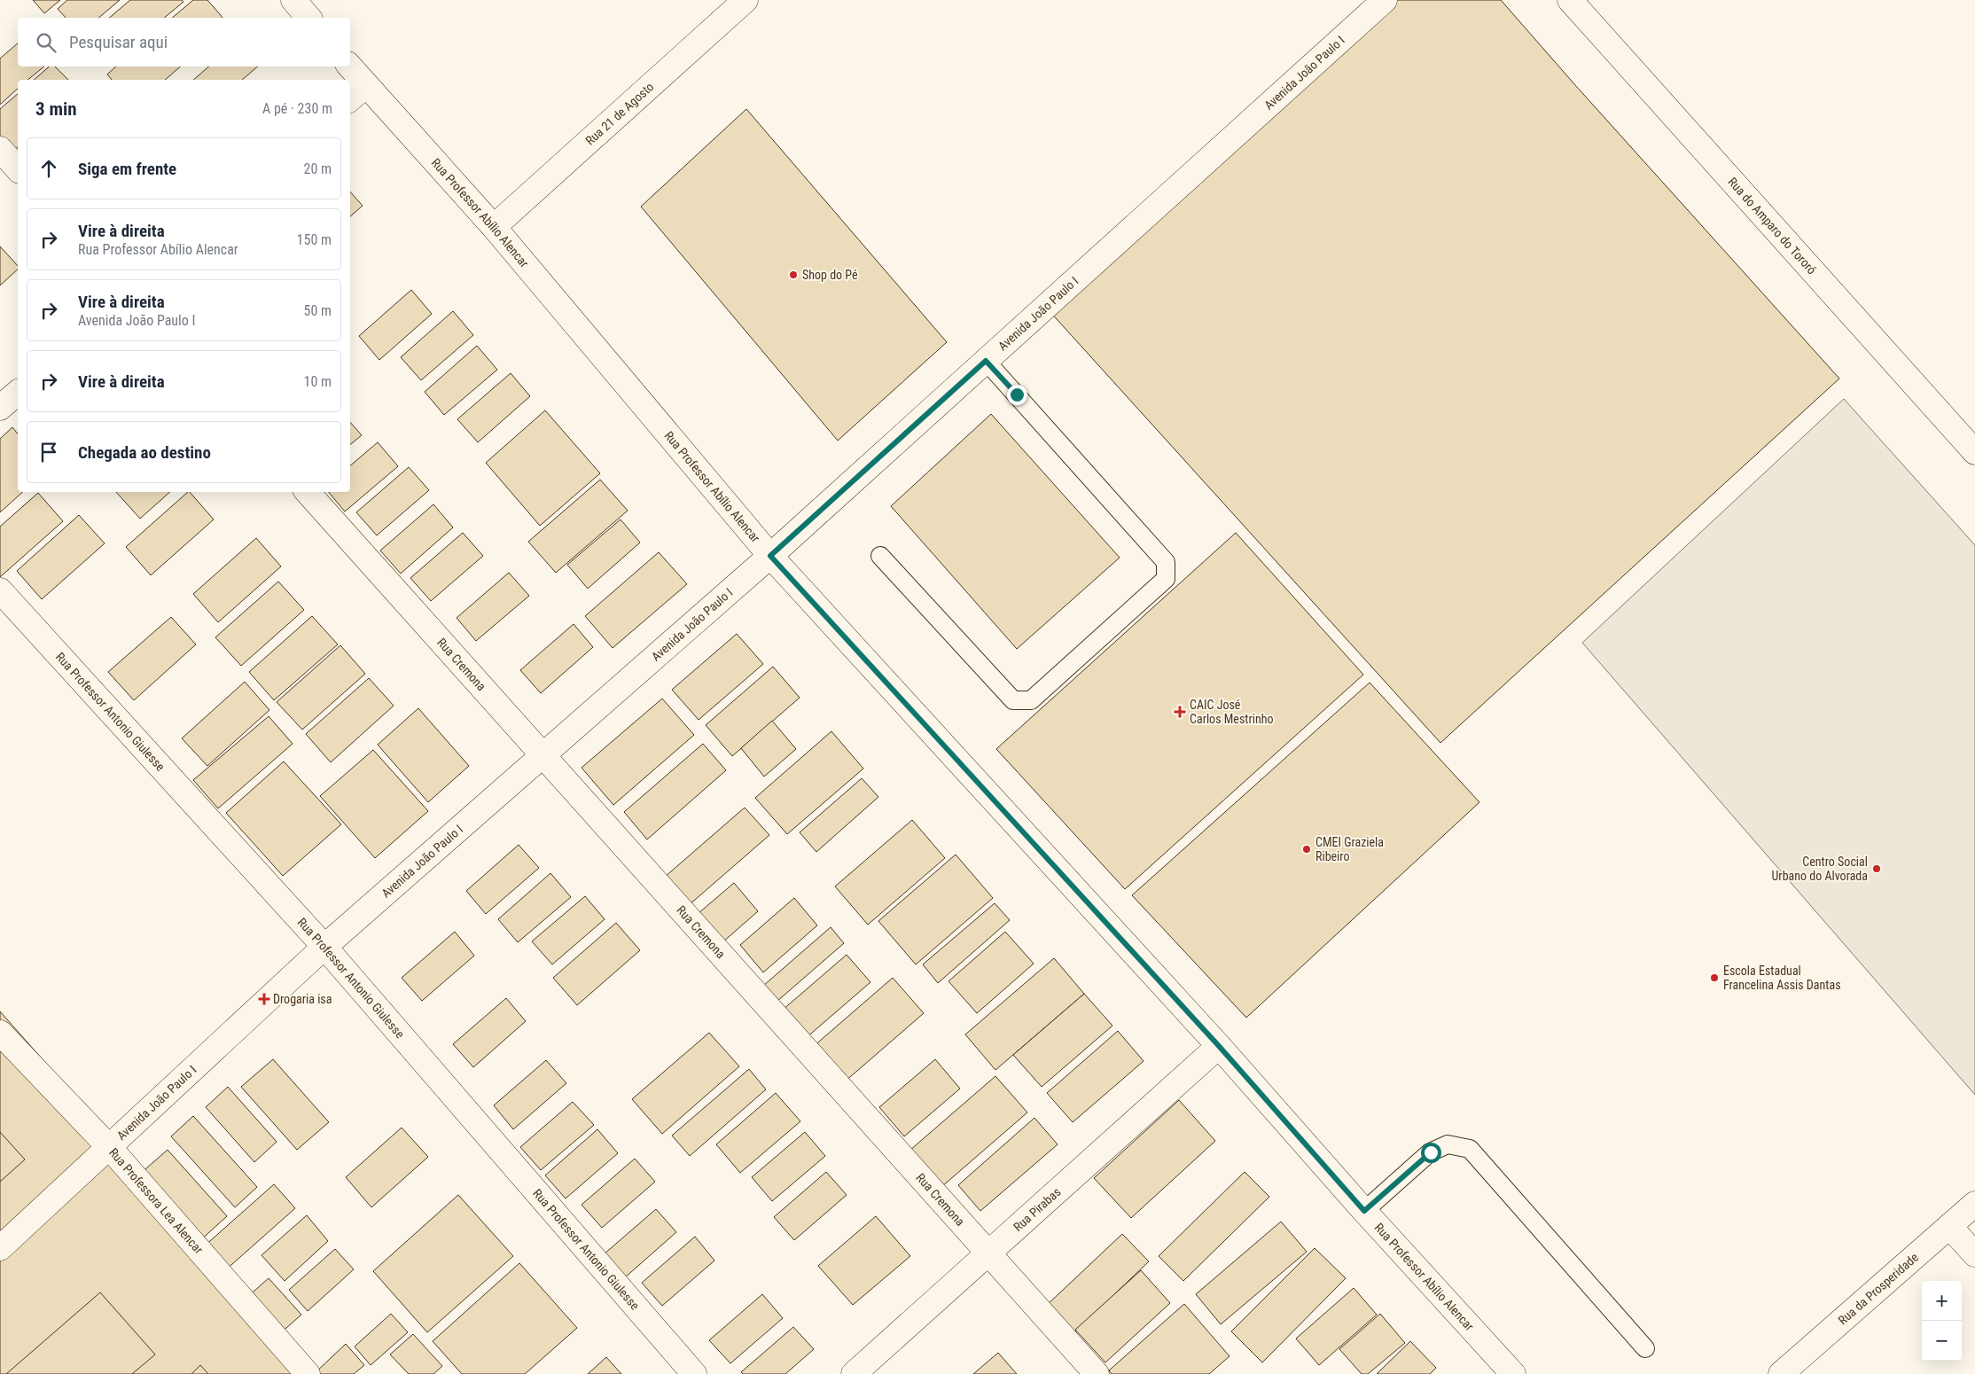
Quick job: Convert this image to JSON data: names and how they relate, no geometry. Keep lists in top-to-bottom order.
{
  "streets": {
    "street": [
      "Avenida João Paulo I",
      "Rua 21 de Agosto",
      "Rua Professor Abílio Alencar",
      "Rua do Amparo do Tororó",
      "Rua Cremona",
      "Rua Professor Antonio Giulesse",
      "Rua Professora Lea Alencar",
      "Rua Pirabas",
      "Rua da Prosperidade"
    ]
  },
  "crossings": [
    ["Avenida João Paulo I", "Rua Professor Abílio Alencar"],
    ["Avenida João Paulo I", "Rua Cremona"],
    ["Avenida João Paulo I", "Rua Professor Antonio Giulesse"],
    ["Avenida João Paulo I", "Rua Professora Lea Alencar"],
    ["Rua 21 de Agosto", "Rua Professor Abílio Alencar"],
    ["Rua Professor Abílio Alencar", "Rua Pirabas"],
    ["Rua Cremona", "Rua Pirabas"]
  ],
  "places": {
    "other": [
      "Shop do Pé",
      "CMEI Graziela Ribeiro",
      "Centro Social Urbano do Alvorada",
      "Escola Estadual Francelina Assis Dantas"
    ],
    "health": ["CAIC José Carlos Mestrinho", "Drogaria isa"]
  },
  "page": {
    "search": "Pesquisar aqui",
    "heading": ["3 min", "A pé · 230 m"],
    "list": [
      ["Siga em frente", "20 m"],
      ["Vire à direita", "Rua Professor Abílio Alencar", "150 m"],
      ["Vire à direita", "Avenida João Paulo I", "50 m"],
      ["Vire à direita", "10 m"],
      "Chegada ao destino"
    ],
    "map_buttons": ["+", "−"]
  }
}
